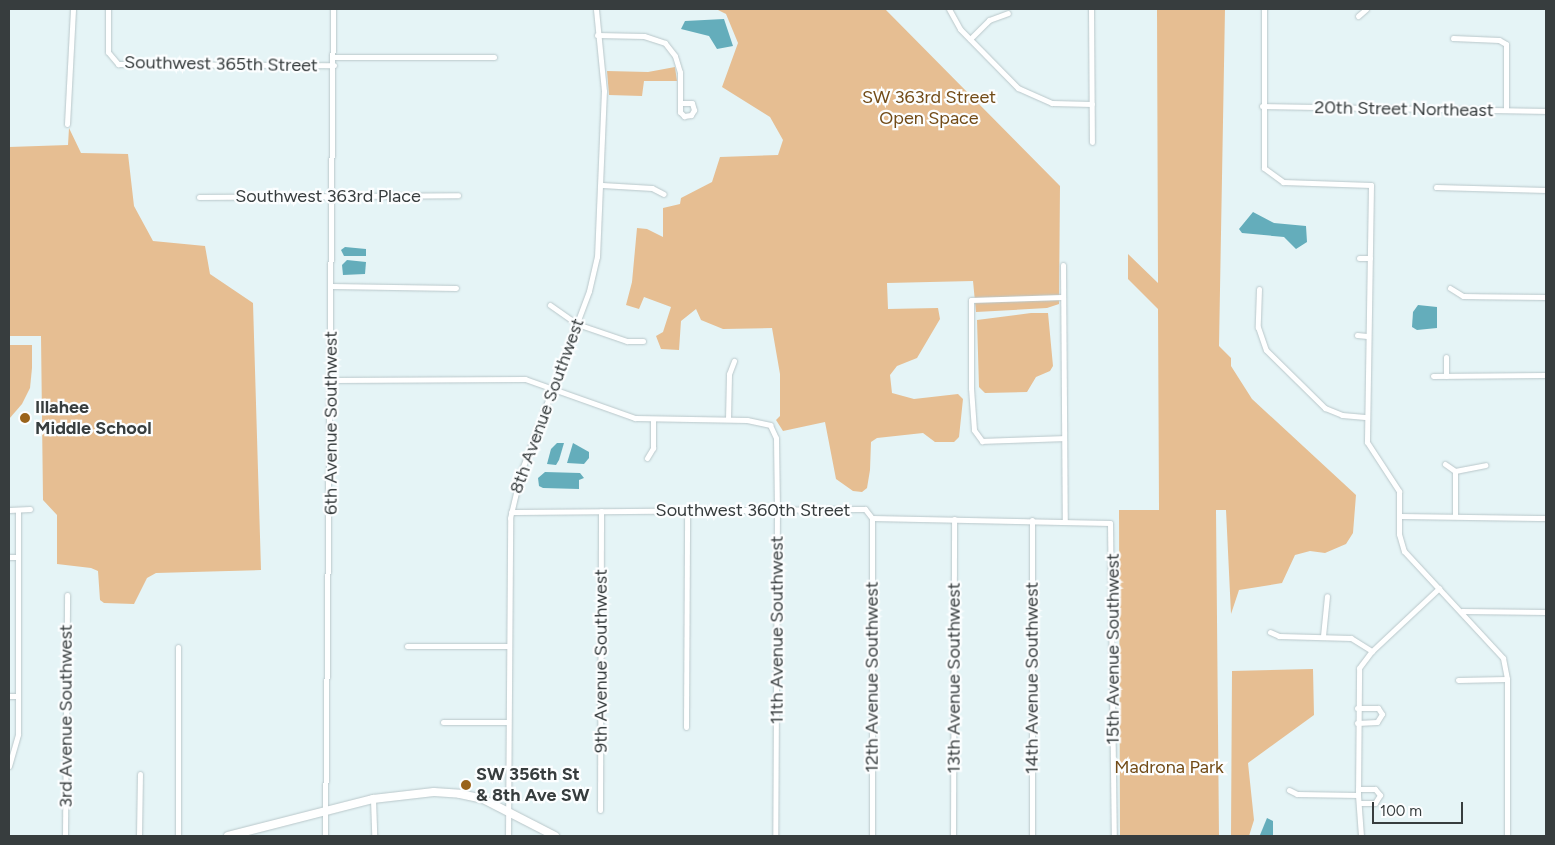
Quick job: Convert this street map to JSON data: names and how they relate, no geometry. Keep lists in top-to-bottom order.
{
  "streets": {
    "street": [
      "Southwest 365th Street",
      "20th Street Northeast",
      "Southwest 363rd Place",
      "8th Avenue Southwest",
      "6th Avenue Southwest",
      "Southwest 360th Street",
      "11th Avenue Southwest",
      "15th Avenue Southwest",
      "9th Avenue Southwest",
      "12th Avenue Southwest",
      "13th Avenue Southwest",
      "14th Avenue Southwest",
      "3rd Avenue Southwest"
    ]
  },
  "crossings": [
    ["Southwest 365th Street", "6th Avenue Southwest"],
    ["Southwest 363rd Place", "6th Avenue Southwest"],
    ["8th Avenue Southwest", "Southwest 360th Street"],
    ["Southwest 360th Street", "11th Avenue Southwest"],
    ["Southwest 360th Street", "15th Avenue Southwest"],
    ["Southwest 360th Street", "9th Avenue Southwest"],
    ["Southwest 360th Street", "12th Avenue Southwest"],
    ["Southwest 360th Street", "13th Avenue Southwest"],
    ["Southwest 360th Street", "14th Avenue Southwest"]
  ],
  "parks": ["SW 363rd Street Open Space", "Madrona Park"],
  "places": ["Illahee Middle School", "SW 356th St & 8th Ave SW"],
  "scale_bar": "100 m"
}
